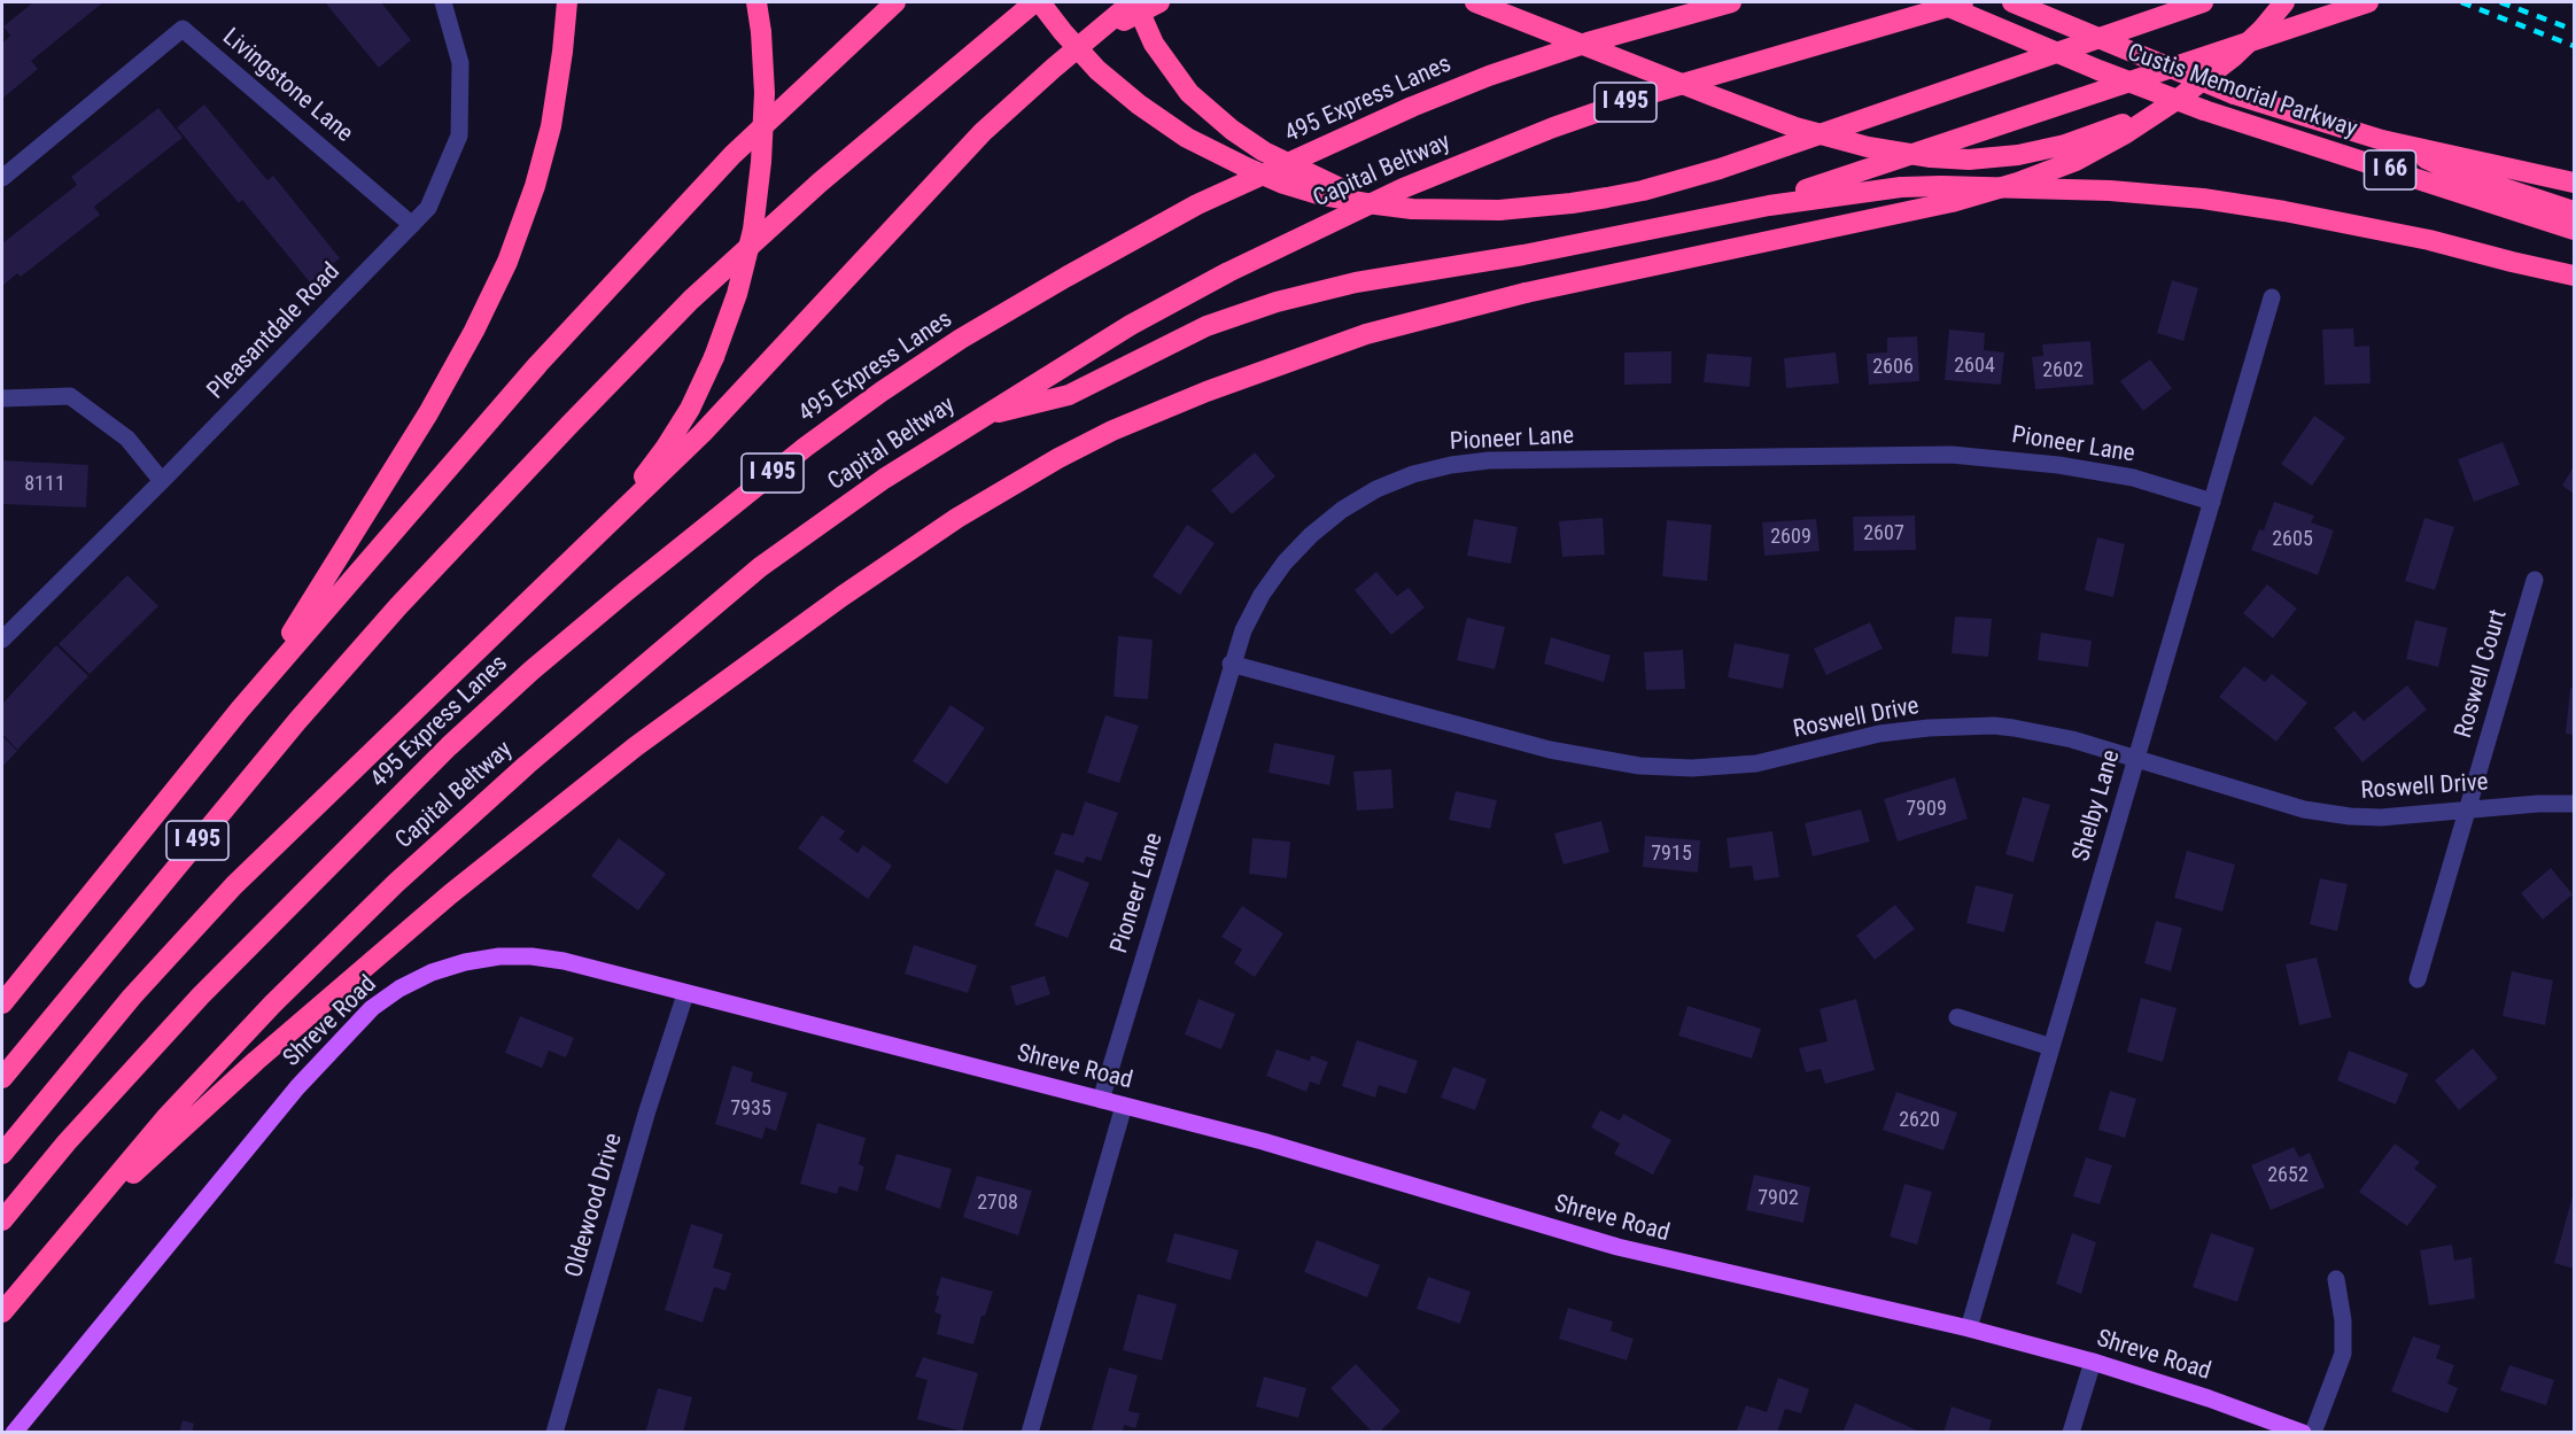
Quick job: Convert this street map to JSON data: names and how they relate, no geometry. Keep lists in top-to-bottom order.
{
  "streets": {
    "highway": [
      "Custis Memorial Parkway",
      "495 Express Lanes",
      "I 495",
      "I 66",
      "Capital Beltway"
    ],
    "main road": ["Shreve Road"],
    "street": [
      "Livingstone Lane",
      "Pleasantdale Road",
      "Pioneer Lane",
      "Roswell Court",
      "Roswell Drive",
      "Shelby Lane",
      "Oldewood Drive"
    ]
  },
  "crossings": [
    ["Livingstone Lane", "Pleasantdale Road"],
    ["Pioneer Lane", "Roswell Drive"],
    ["Pioneer Lane", "Shelby Lane"],
    ["Pioneer Lane", "Shreve Road"],
    ["Roswell Court", "Roswell Drive"],
    ["Roswell Drive", "Shelby Lane"],
    ["Shelby Lane", "Shreve Road"],
    ["Shreve Road", "Oldewood Drive"]
  ],
  "house_numbers": [
    "2604",
    "2606",
    "2602",
    "8111",
    "2607",
    "2609",
    "2605",
    "7909",
    "7915",
    "7935",
    "2620",
    "2652",
    "7902",
    "2708"
  ]
}
